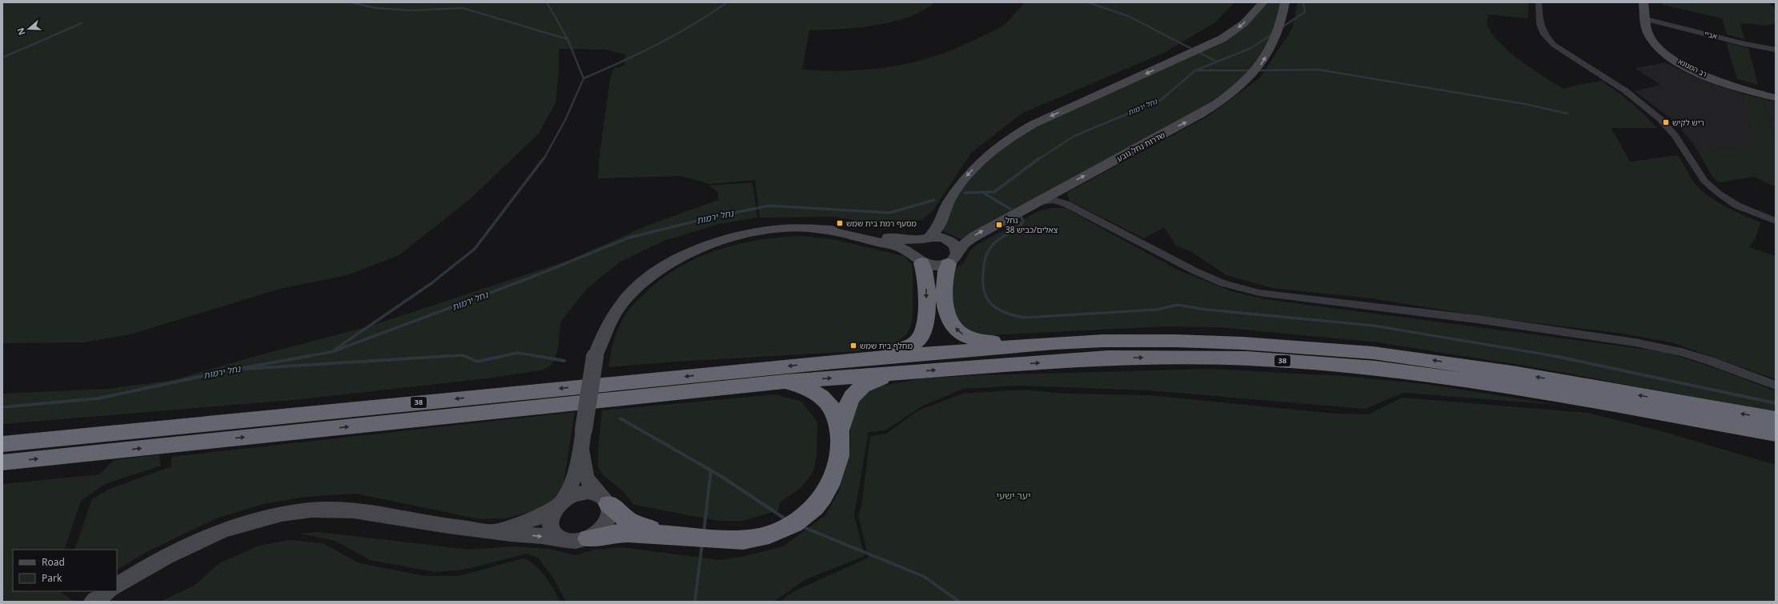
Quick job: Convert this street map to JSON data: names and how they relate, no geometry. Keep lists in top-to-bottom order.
{
  "streets": {
    "highway": ["38"],
    "main road": ["רב המנונא", "שדרות נחל נובע"],
    "street": ["אביי"]
  },
  "crossings": [
    ["אביי", "רב המנונא"]
  ],
  "water": ["נחל ירמות"],
  "parks": ["יער ישעי"],
  "places": {
    "transit": [
      "ריש לקיש",
      "מסעף רמת בית שמש",
      "נחל צאלים/כביש 38",
      "מחלף בית שמש"
    ]
  },
  "legend": ["Road", "Park"],
  "north": "left"
}
